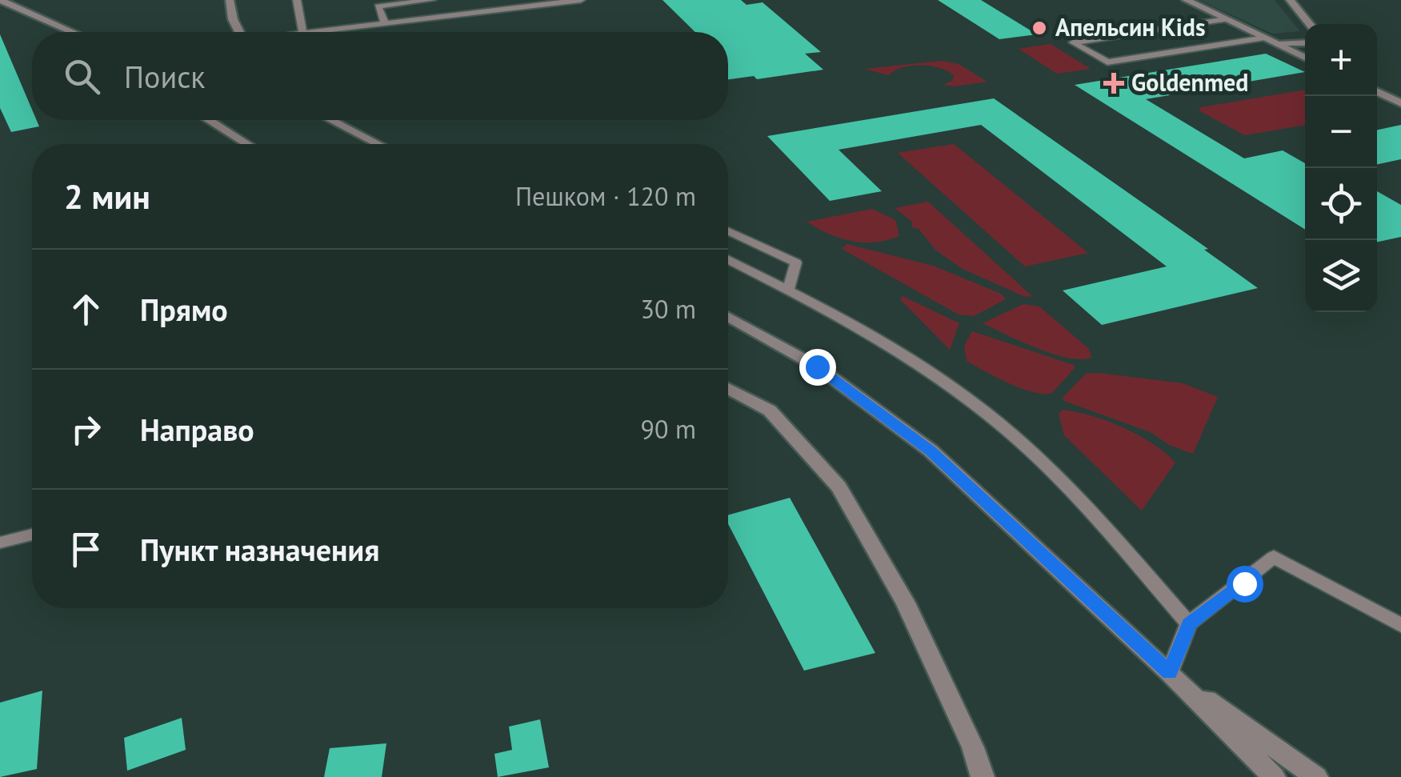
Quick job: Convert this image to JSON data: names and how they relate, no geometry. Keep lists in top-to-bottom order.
{
  "places": {
    "other": ["Апельсин Kids"],
    "health": ["Goldenmed"]
  },
  "page": {
    "map_buttons": ["+", "−"],
    "search": "Поиск",
    "heading": ["2 мин", "Пешком · 120 m"],
    "list": [
      ["Прямо", "30 m"],
      ["Направо", "90 m"],
      "Пункт назначения"
    ]
  }
}
